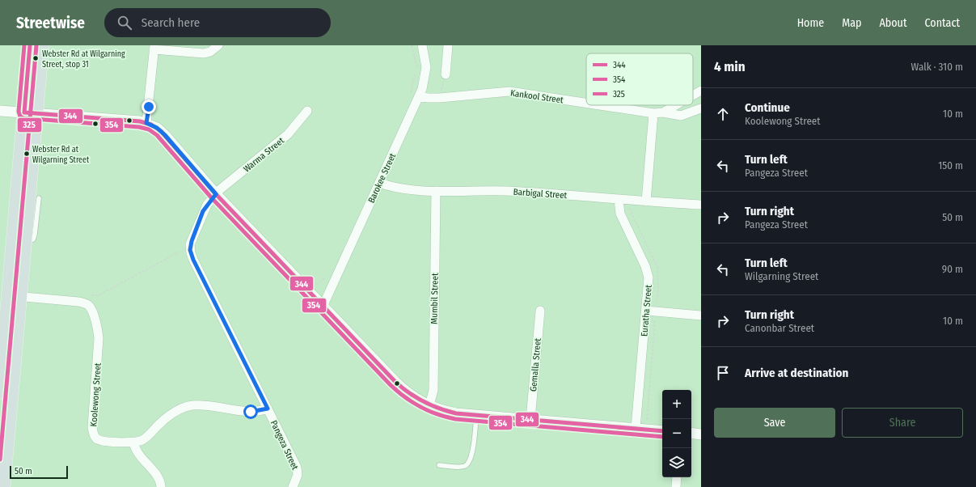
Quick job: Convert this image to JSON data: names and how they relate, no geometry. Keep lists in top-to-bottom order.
{
  "streets": {
    "street": [
      "Kankool Street",
      "Warma Street",
      "Barokee Street",
      "Barbigal Street",
      "Mumbil Street",
      "Euratha Street",
      "Gemalla Street",
      "Koolewong Street",
      "Pangeza Street"
    ]
  },
  "crossings": [
    ["Kankool Street", "Barokee Street"],
    ["Warma Street", "Pangeza Street"],
    ["Barokee Street", "Barbigal Street"],
    ["Barbigal Street", "Mumbil Street"],
    ["Barbigal Street", "Euratha Street"],
    ["Koolewong Street", "Pangeza Street"]
  ],
  "places": ["Webster Rd at Wilgarning Street, stop 31", "Webster Rd at Wilgarning Street"],
  "lines": ["transit line 344", "transit line 354", "transit line 325"],
  "legend": ["344", "354", "325"],
  "scale_bar": "50 m",
  "page": {
    "header": "Streetwise",
    "search": "Search here",
    "nav": [
      "Home",
      "Map",
      "About",
      "Contact"
    ],
    "heading": ["4 min", "Walk · 310 m"],
    "list": [
      ["Continue", "Koolewong Street", "10 m"],
      ["Turn left", "Pangeza Street", "150 m"],
      ["Turn right", "Pangeza Street", "50 m"],
      ["Turn left", "Wilgarning Street", "90 m"],
      ["Turn right", "Canonbar Street", "10 m"],
      "Arrive at destination"
    ],
    "map_buttons": ["+", "−"],
    "buttons": ["Save", "Share"],
    "scale": "50 m"
  }
}
